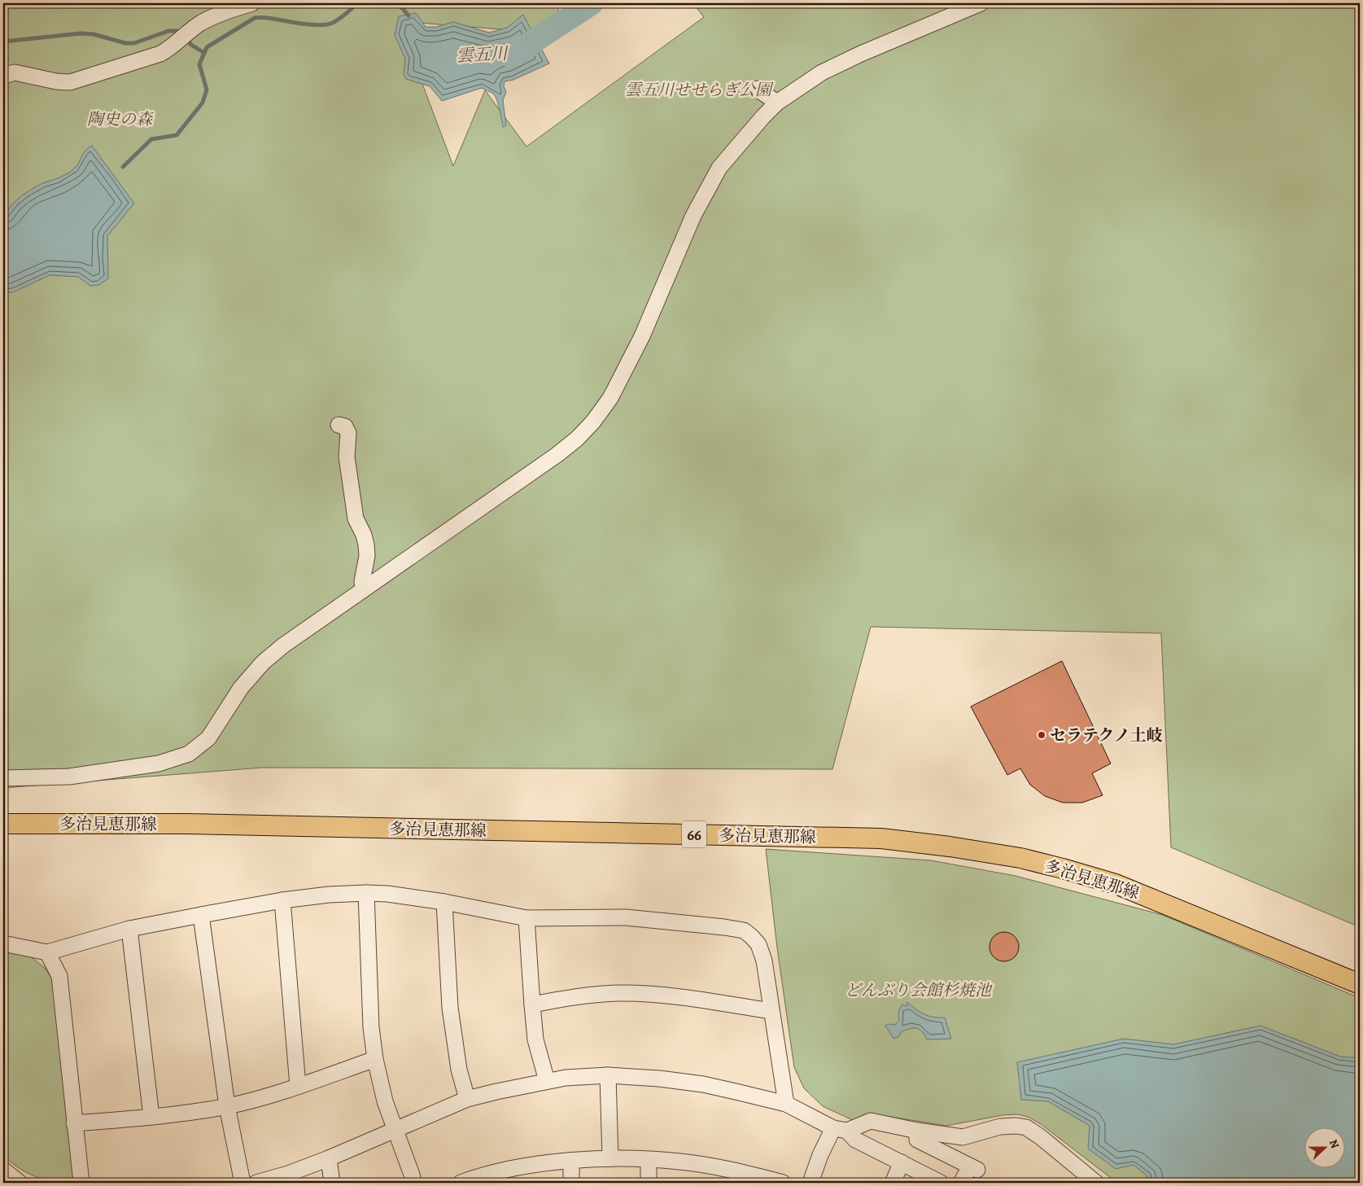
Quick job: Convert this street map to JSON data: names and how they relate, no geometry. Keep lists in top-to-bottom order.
{
  "streets": {
    "main road": ["多治見恵那線", "66"]
  },
  "water": ["雲五川"],
  "parks": ["雲五川せせらぎ公園", "陶史の森", "どんぶり会館杉焼池"],
  "places": ["セラテクノ土岐"],
  "north": "right"
}
